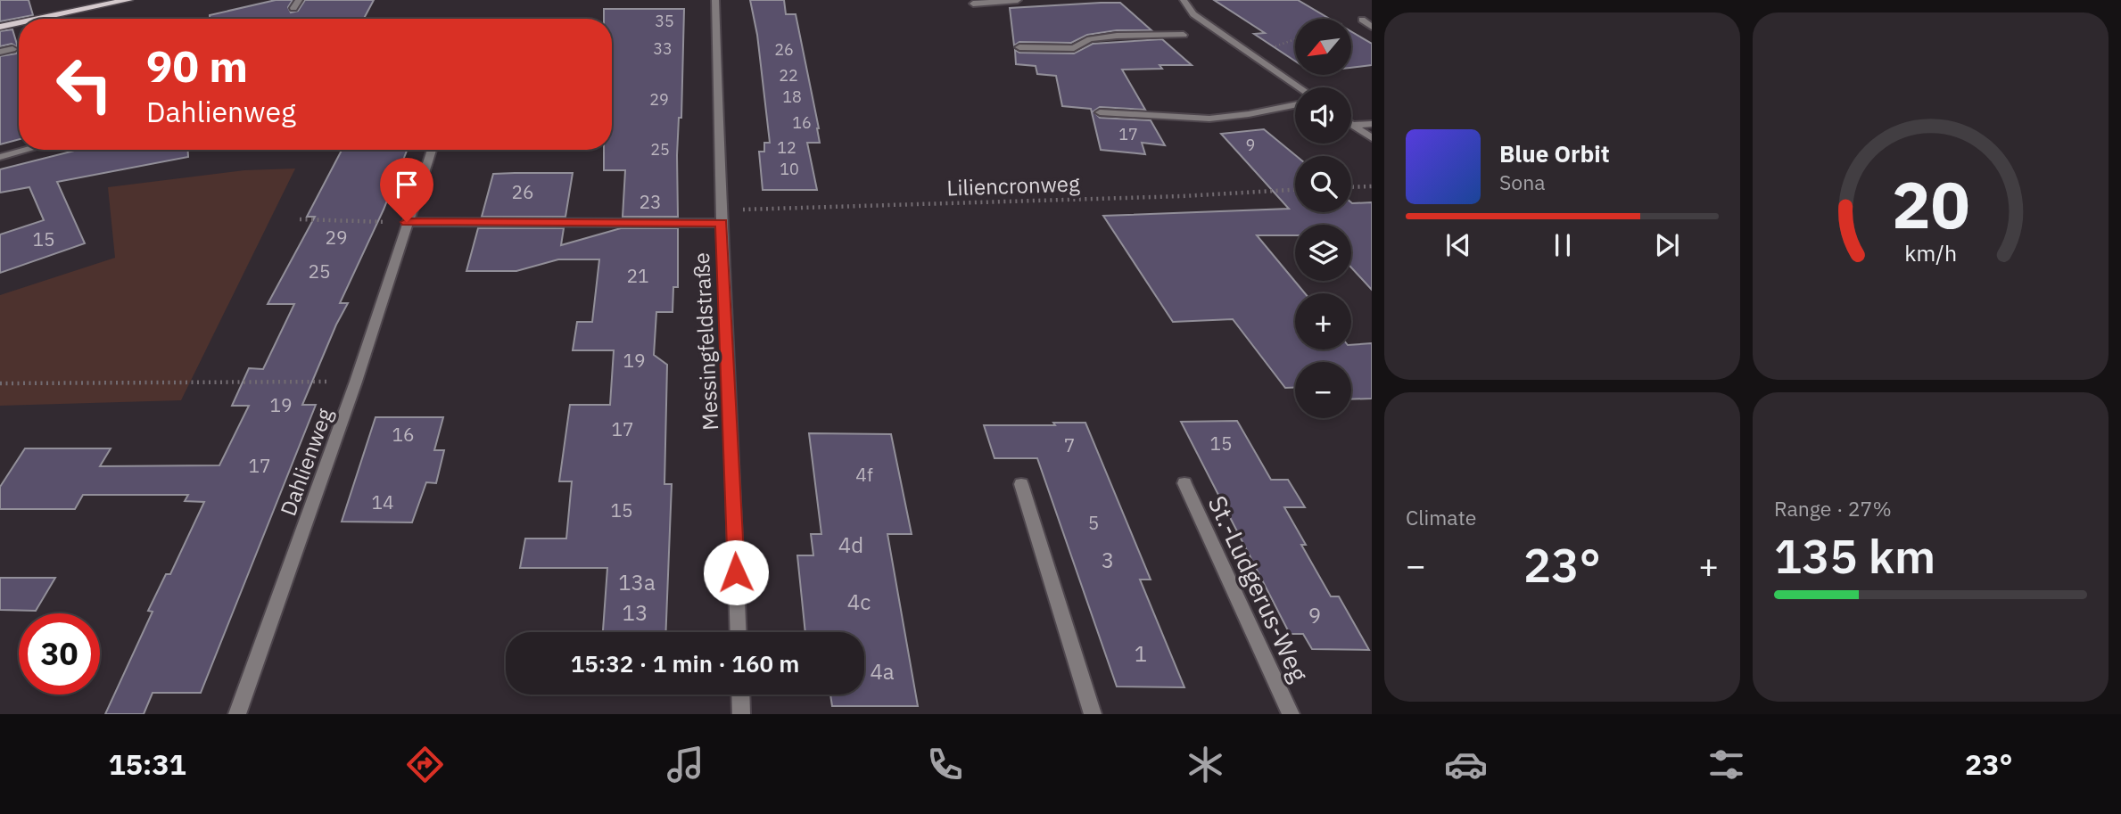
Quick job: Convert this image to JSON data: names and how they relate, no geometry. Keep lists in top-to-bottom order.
{
  "streets": {
    "street": ["Messingfeldstraße", "Dahlienweg", "St.-Ludgerus-Weg"],
    "path": ["Liliencronweg"]
  },
  "crossings": [
    ["Liliencronweg", "Messingfeldstraße"]
  ],
  "house_numbers": [
    "35",
    "33",
    "26",
    "22",
    "18",
    "29",
    "16",
    "17",
    "9",
    "12",
    "25",
    "10",
    "26",
    "23",
    "29",
    "15",
    "25",
    "21",
    "19",
    "19",
    "17",
    "16",
    "15",
    "7",
    "17",
    "4f",
    "14",
    "15",
    "5",
    "4d",
    "3",
    "13a",
    "4c",
    "13",
    "9",
    "1",
    "4a"
  ],
  "north": "bottom left",
  "page": {
    "map_buttons": ["+", "−"],
    "turn": ["90 m", "Dahlienweg"],
    "song": ["Blue Orbit", "Sona"],
    "tile": [
      "Climate",
      ["Range · 27%", "135 km"]
    ],
    "heat": ["−", "23°", "+"],
    "limit": "30",
    "trip": "15:32 · 1 min · 160 m",
    "tabs": ["15:31", "23°"],
    "gauge": ["20", "km/h"]
  }
}
